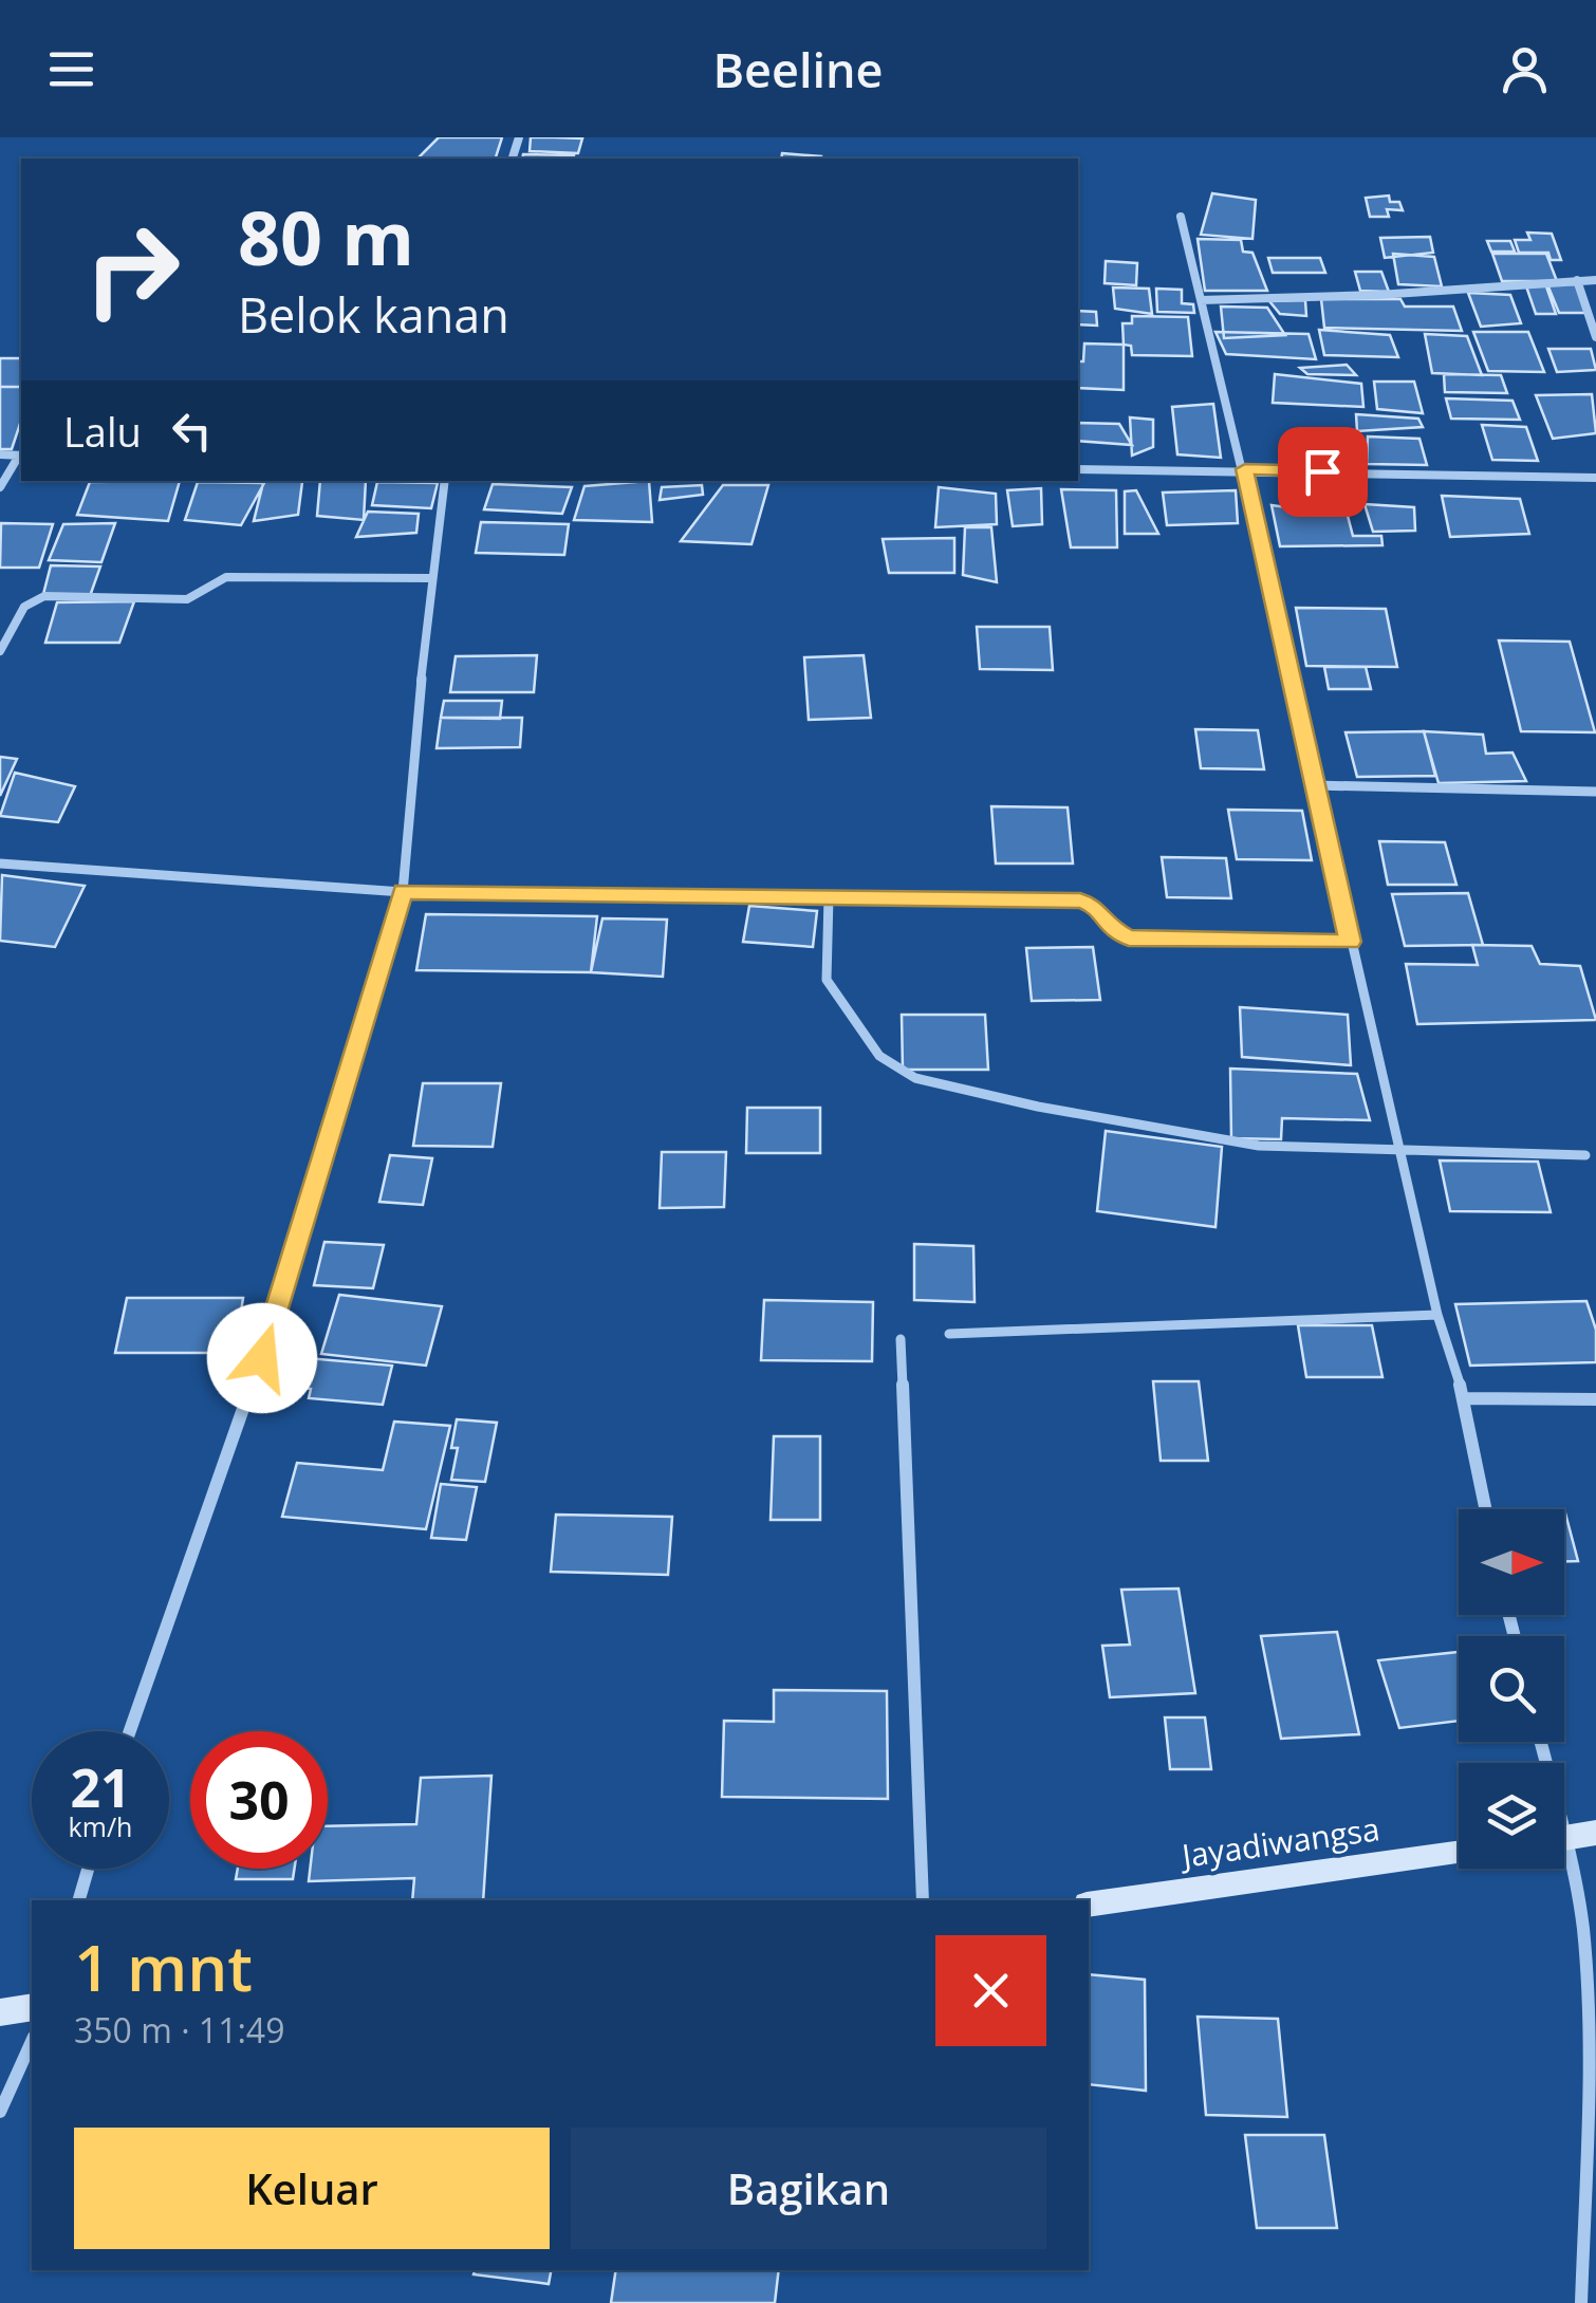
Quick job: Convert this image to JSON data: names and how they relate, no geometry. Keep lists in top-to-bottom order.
{
  "streets": {
    "street": ["Jayadiwangsa"]
  },
  "north": "right",
  "page": {
    "header": "Beeline",
    "turn": ["80 m", "Belok kanan"],
    "then": "Lalu",
    "speed": "21 km/h",
    "limit": "30",
    "heading": ["1 mnt", "350 m · 11:49"],
    "buttons": ["Keluar", "Bagikan"]
  }
}
